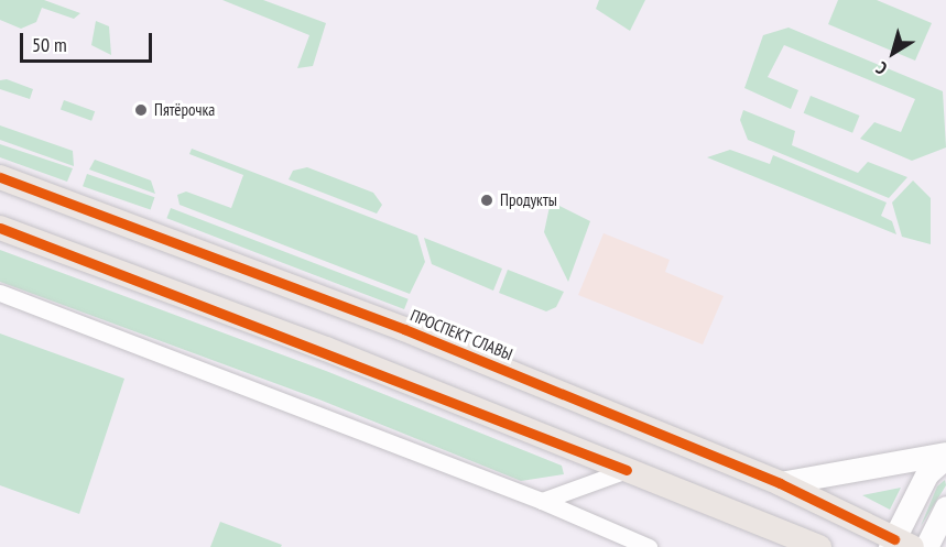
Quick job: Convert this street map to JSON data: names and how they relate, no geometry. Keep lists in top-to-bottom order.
{
  "streets": {
    "main road": ["ПРОСПЕКТ СЛАВЫ"]
  },
  "places": ["Пятёрочка", "Продукты"],
  "scale_bar": "50 m",
  "north": "bottom left"
}
